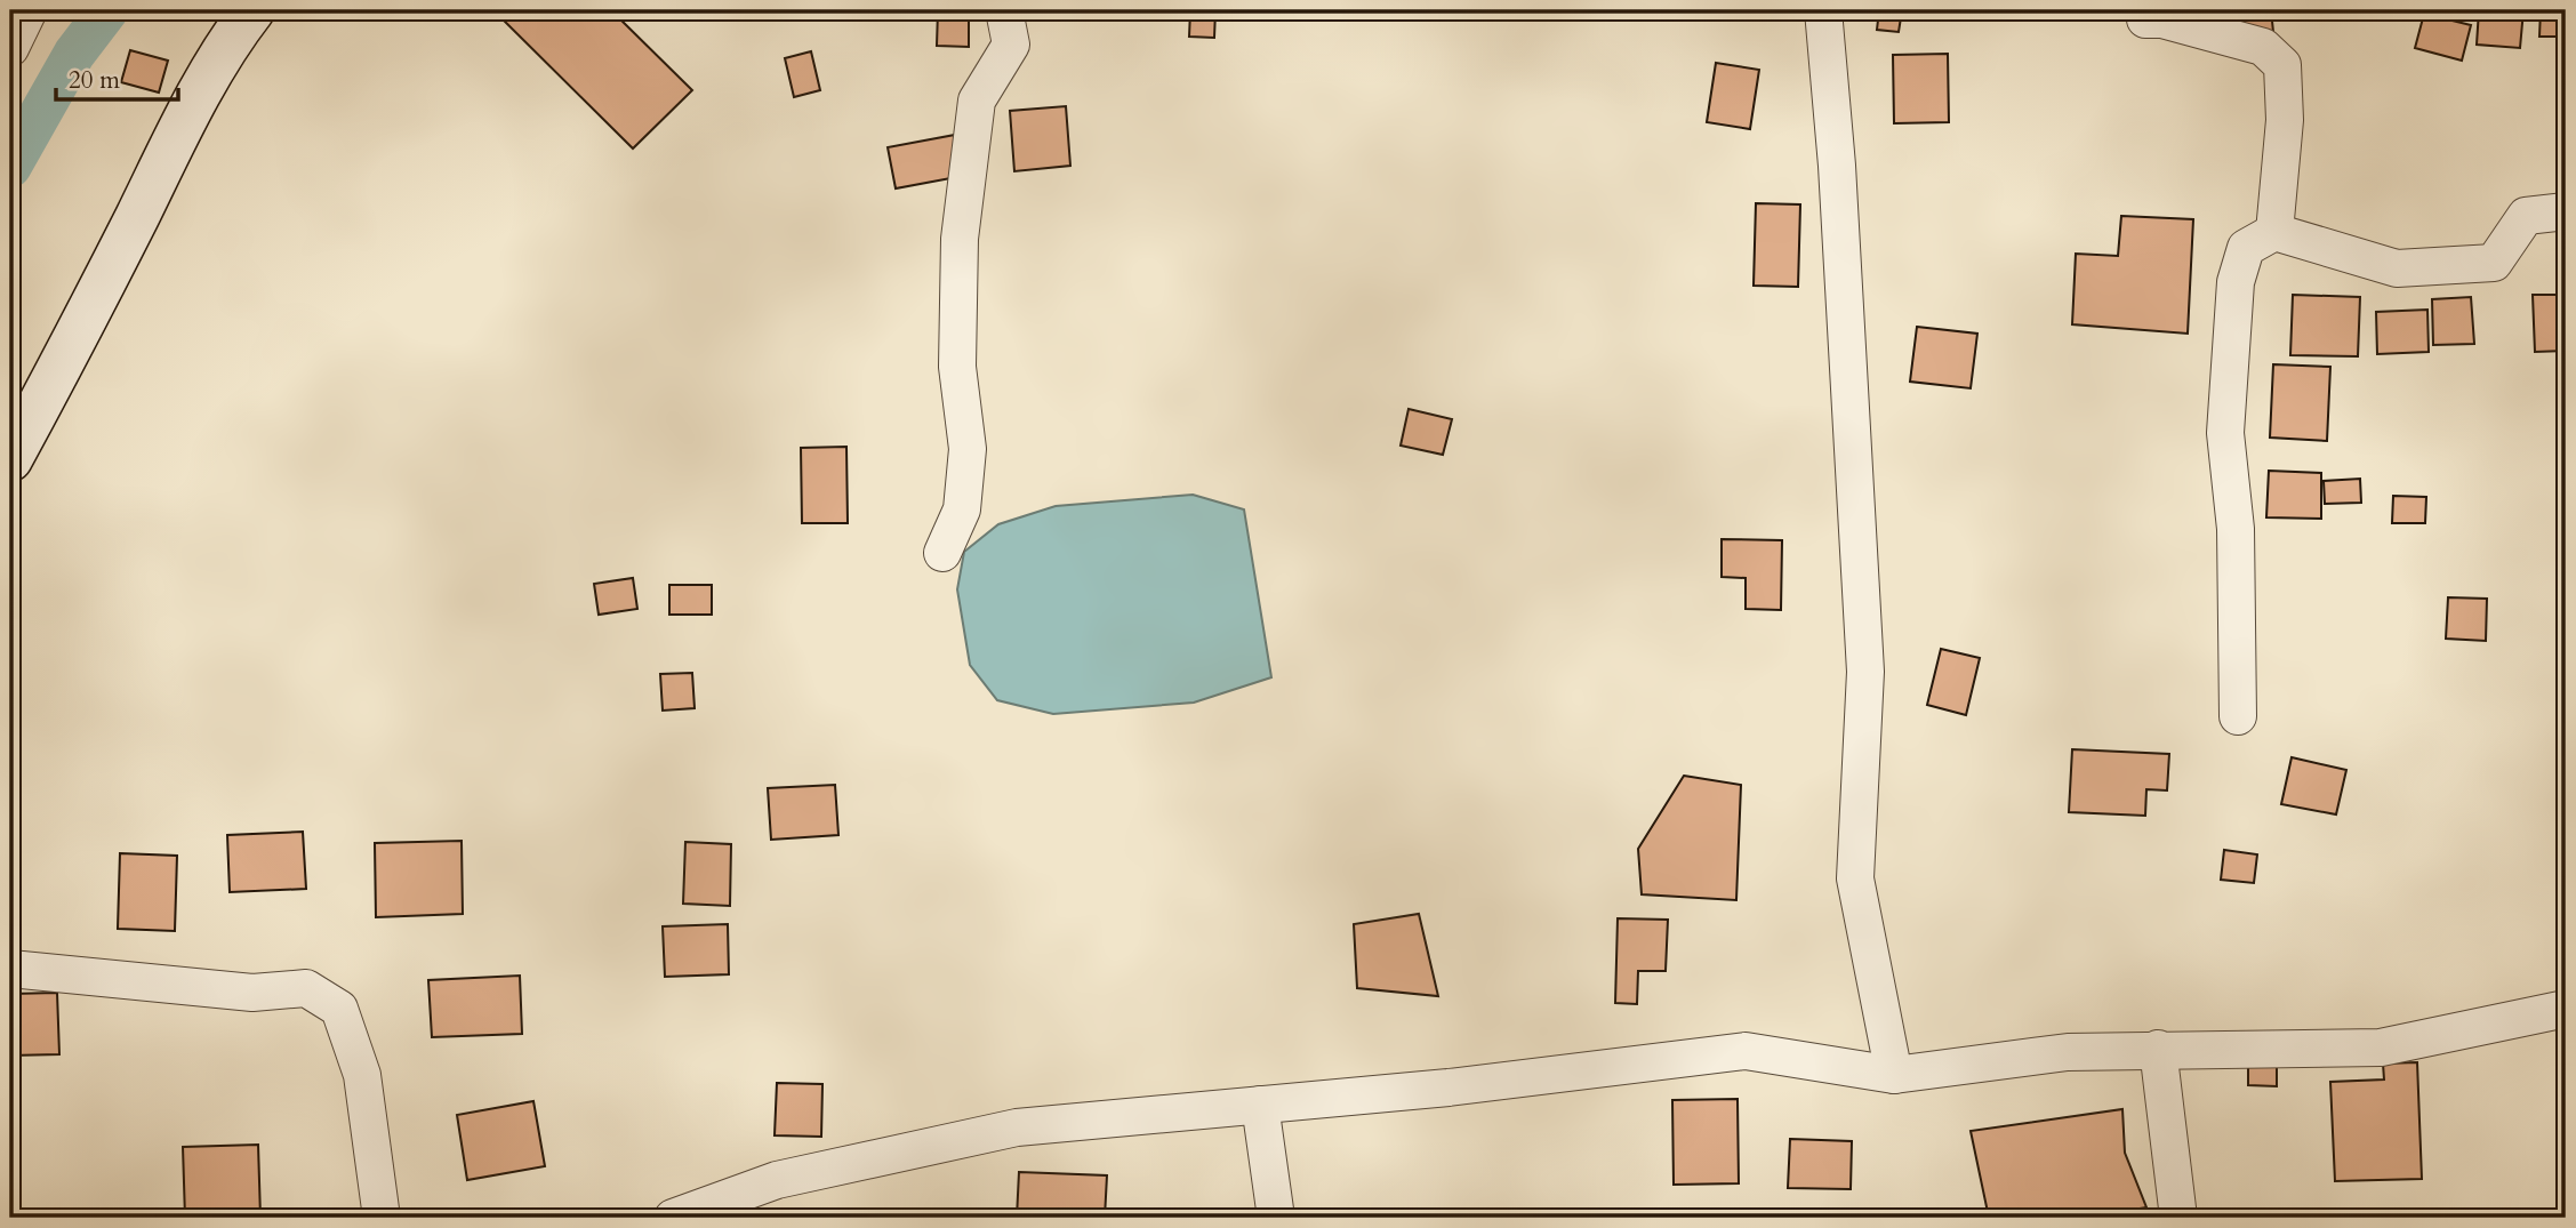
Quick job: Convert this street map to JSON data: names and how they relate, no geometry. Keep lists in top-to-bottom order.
{
  "scale_bar": "20 m"
}
